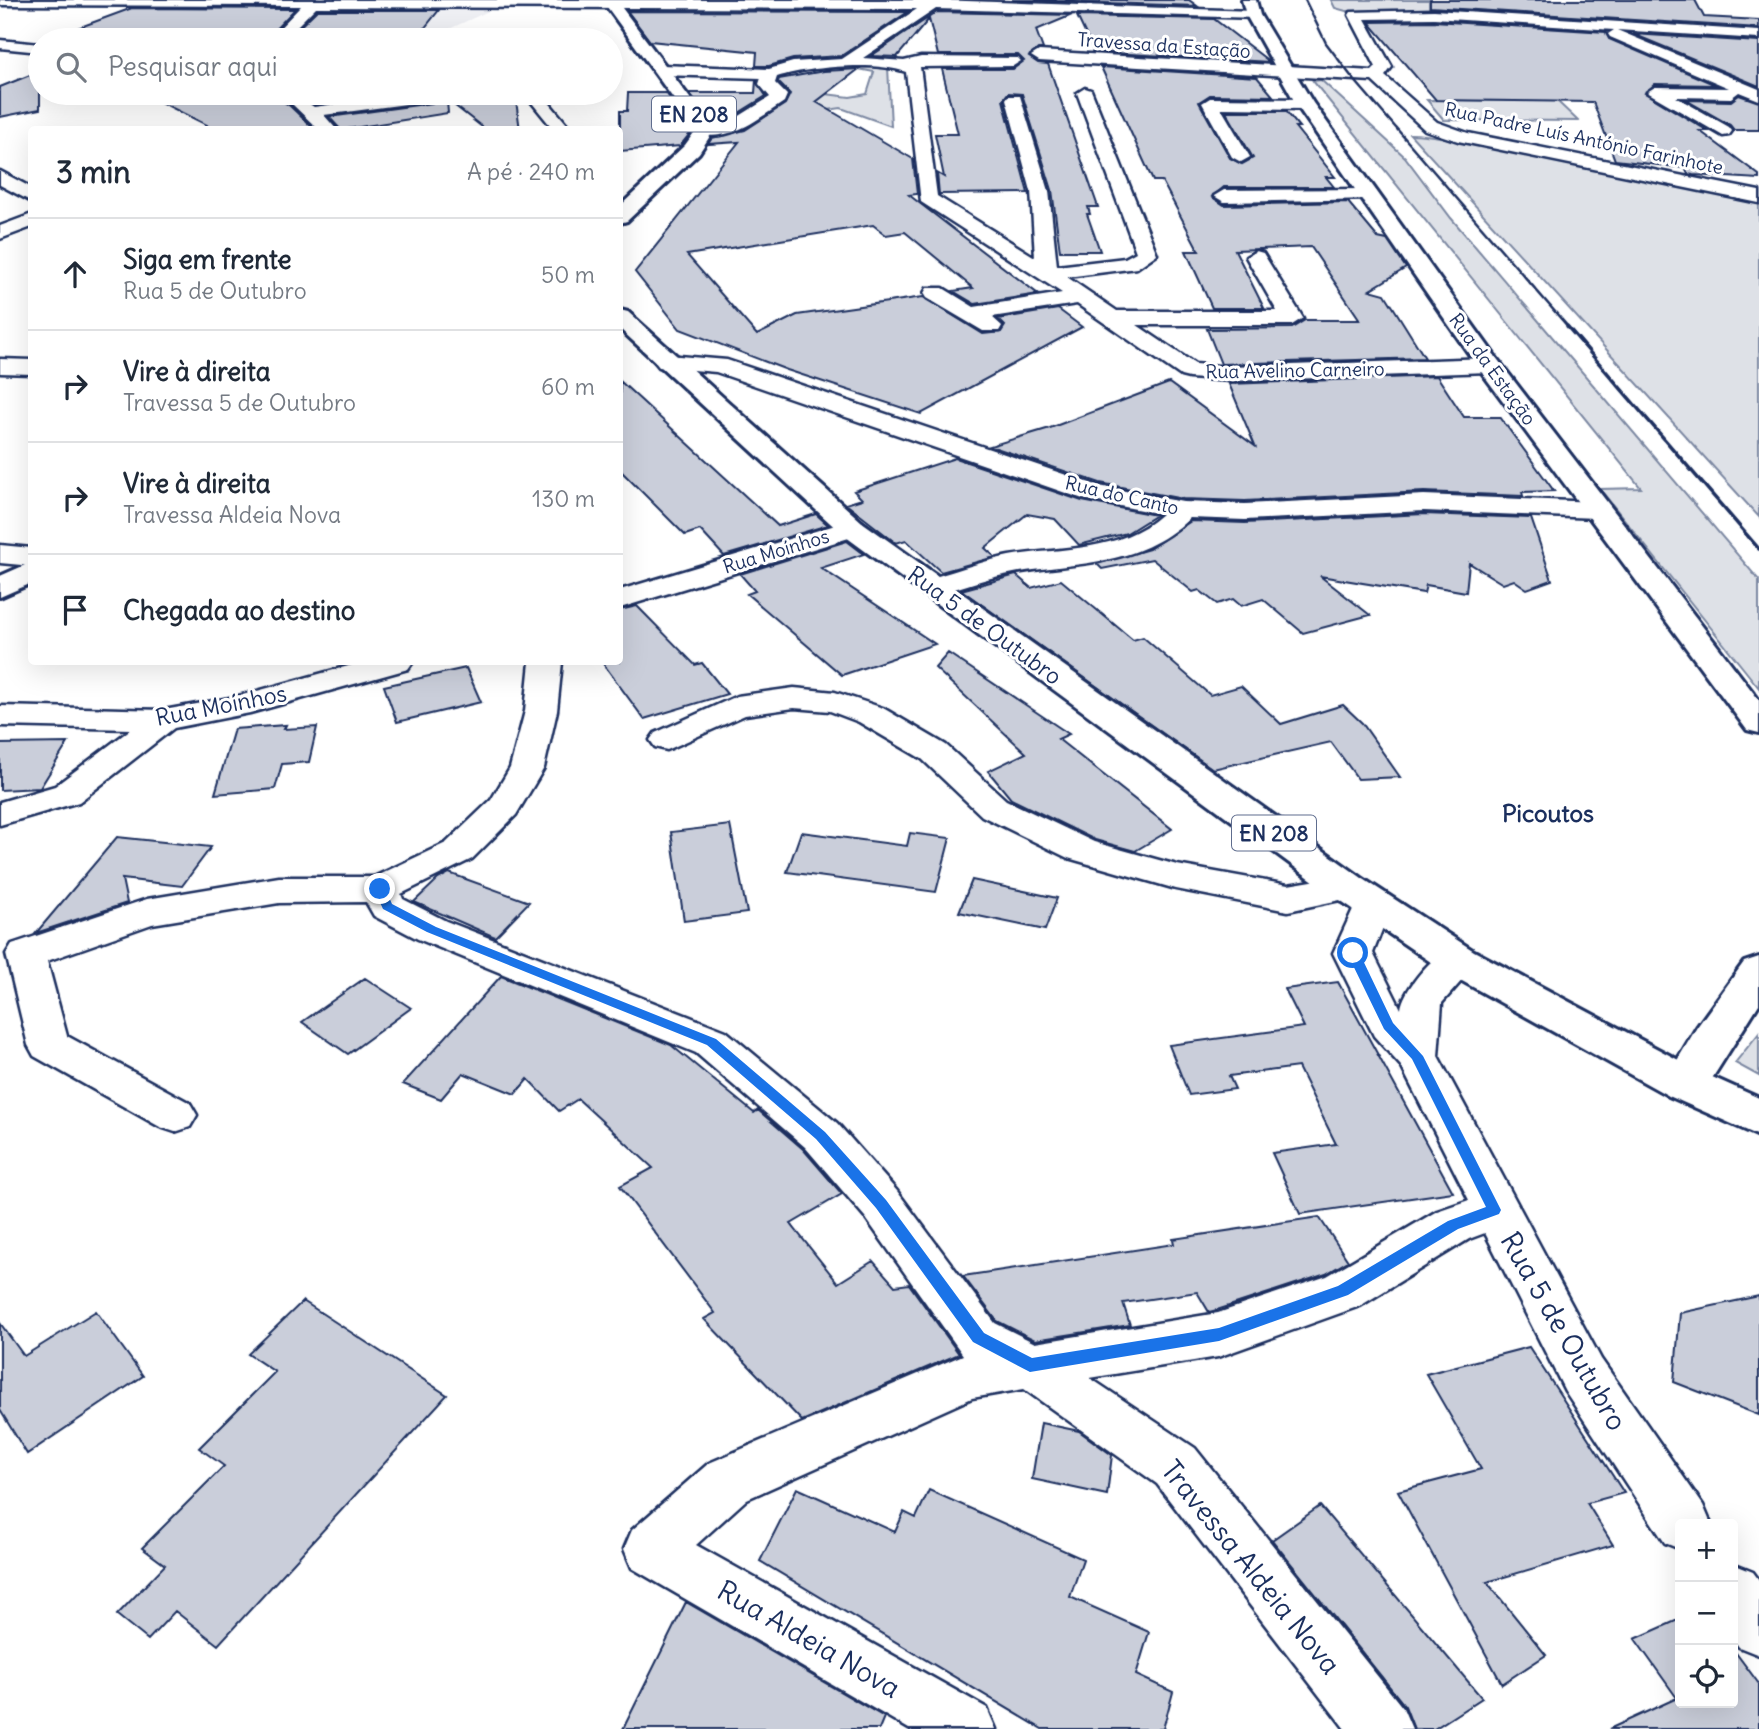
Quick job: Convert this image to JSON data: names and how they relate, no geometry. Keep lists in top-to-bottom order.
{
  "streets": {
    "main road": ["EN 208", "Rua da Estação", "Rua 5 de Outubro"],
    "street": [
      "Travessa da Estação",
      "Rua Padre Luís António Farinhote",
      "Rua Avelino Carneiro",
      "Rua do Canto",
      "Rua Moínhos",
      "Travessa Aldeia Nova",
      "Rua Aldeia Nova"
    ]
  },
  "crossings": [
    ["Travessa da Estação", "Rua Padre Luís António Farinhote"],
    ["Travessa da Estação", "Rua da Estação"],
    ["Rua da Estação", "Rua Avelino Carneiro"],
    ["Rua da Estação", "Rua do Canto"],
    ["Rua do Canto", "Rua 5 de Outubro"],
    ["Rua Moínhos", "Rua 5 de Outubro"],
    ["Travessa Aldeia Nova", "Rua Aldeia Nova"]
  ],
  "districts": ["Picoutos"],
  "page": {
    "search": "Pesquisar aqui",
    "heading": ["3 min", "A pé · 240 m"],
    "list": [
      ["Siga em frente", "Rua 5 de Outubro", "50 m"],
      ["Vire à direita", "Travessa 5 de Outubro", "60 m"],
      ["Vire à direita", "Travessa Aldeia Nova", "130 m"],
      "Chegada ao destino"
    ],
    "map_buttons": ["+", "−"]
  }
}
